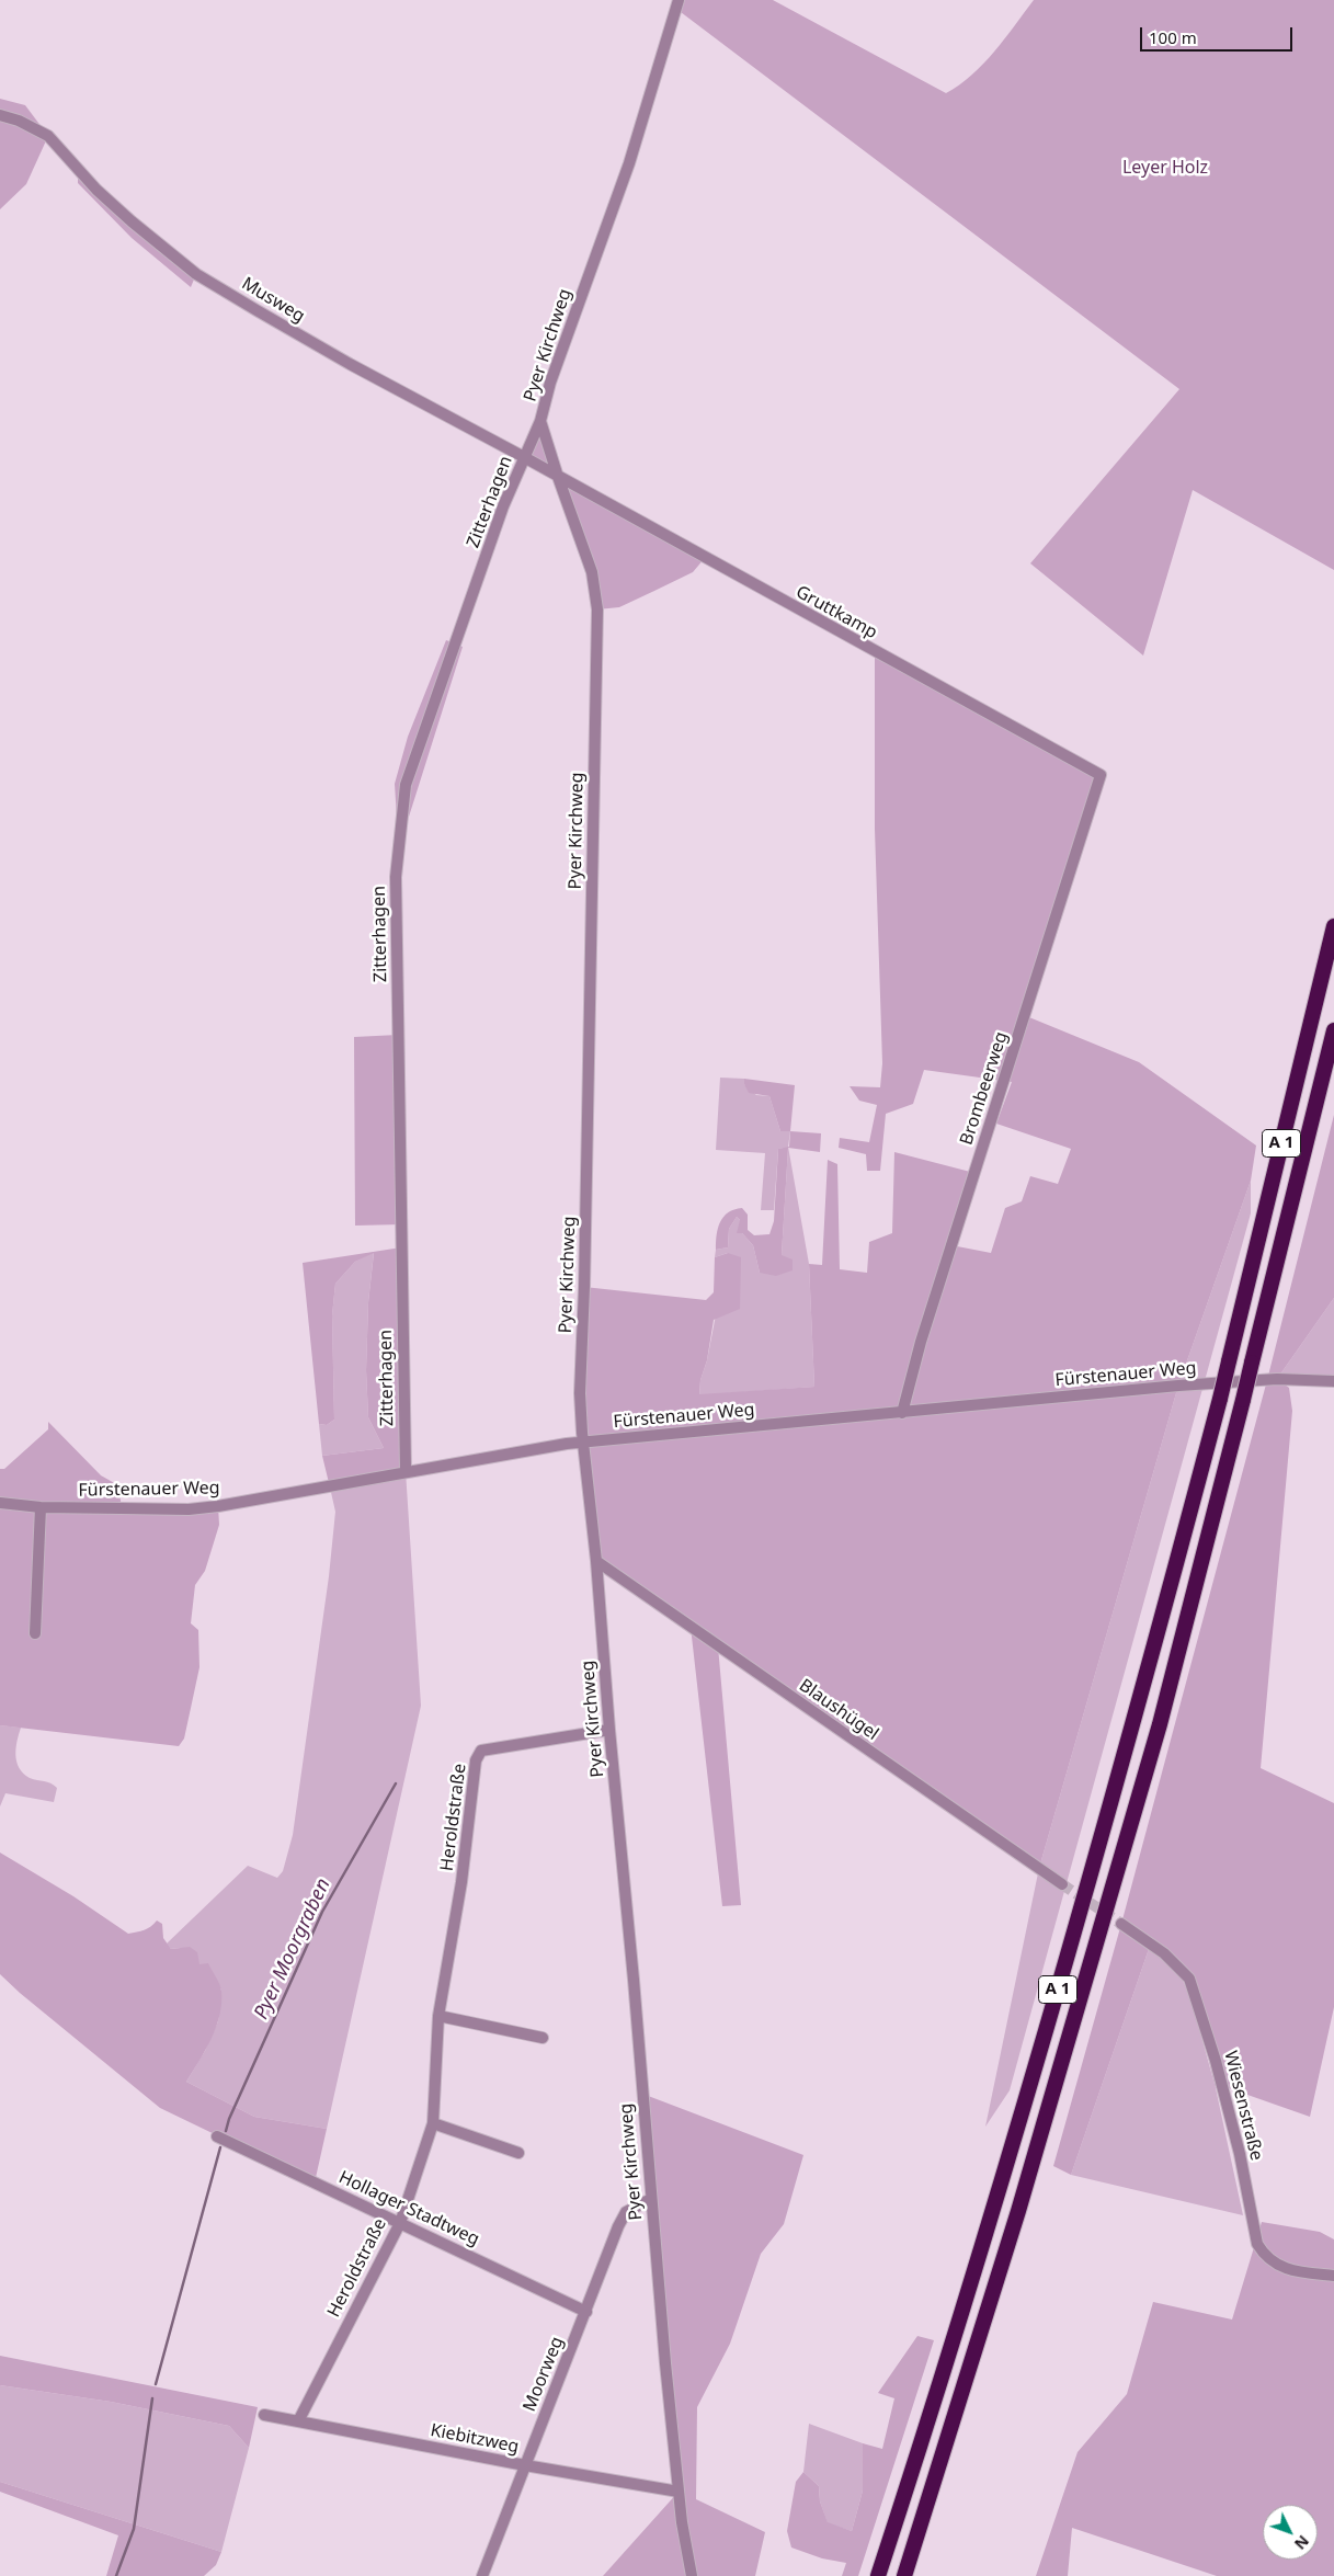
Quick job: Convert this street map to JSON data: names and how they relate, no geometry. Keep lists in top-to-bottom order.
{
  "streets": {
    "highway": ["A 1"],
    "street": [
      "Musweg",
      "Pyer Kirchweg",
      "Zitterhagen",
      "Gruttkamp",
      "Brombeerweg",
      "Fürstenauer Weg",
      "Blaushügel",
      "Heroldstraße",
      "Wiesenstraße",
      "Hollager Stadtweg",
      "Moorweg",
      "Kiebitzweg"
    ]
  },
  "crossings": [
    ["Musweg", "Pyer Kirchweg"],
    ["Musweg", "Zitterhagen"],
    ["Musweg", "Gruttkamp"],
    ["Pyer Kirchweg", "Zitterhagen"],
    ["Pyer Kirchweg", "Gruttkamp"],
    ["Pyer Kirchweg", "Fürstenauer Weg"],
    ["Pyer Kirchweg", "Blaushügel"],
    ["Pyer Kirchweg", "Heroldstraße"],
    ["Pyer Kirchweg", "Moorweg"],
    ["Pyer Kirchweg", "Kiebitzweg"],
    ["Zitterhagen", "Fürstenauer Weg"],
    ["Gruttkamp", "Brombeerweg"],
    ["Brombeerweg", "Fürstenauer Weg"],
    ["Heroldstraße", "Hollager Stadtweg"],
    ["Heroldstraße", "Kiebitzweg"],
    ["Hollager Stadtweg", "Moorweg"],
    ["Moorweg", "Kiebitzweg"]
  ],
  "water": ["Pyer Moorgraben"],
  "parks": ["Leyer Holz"],
  "scale_bar": "100 m",
  "north": "bottom right"
}
